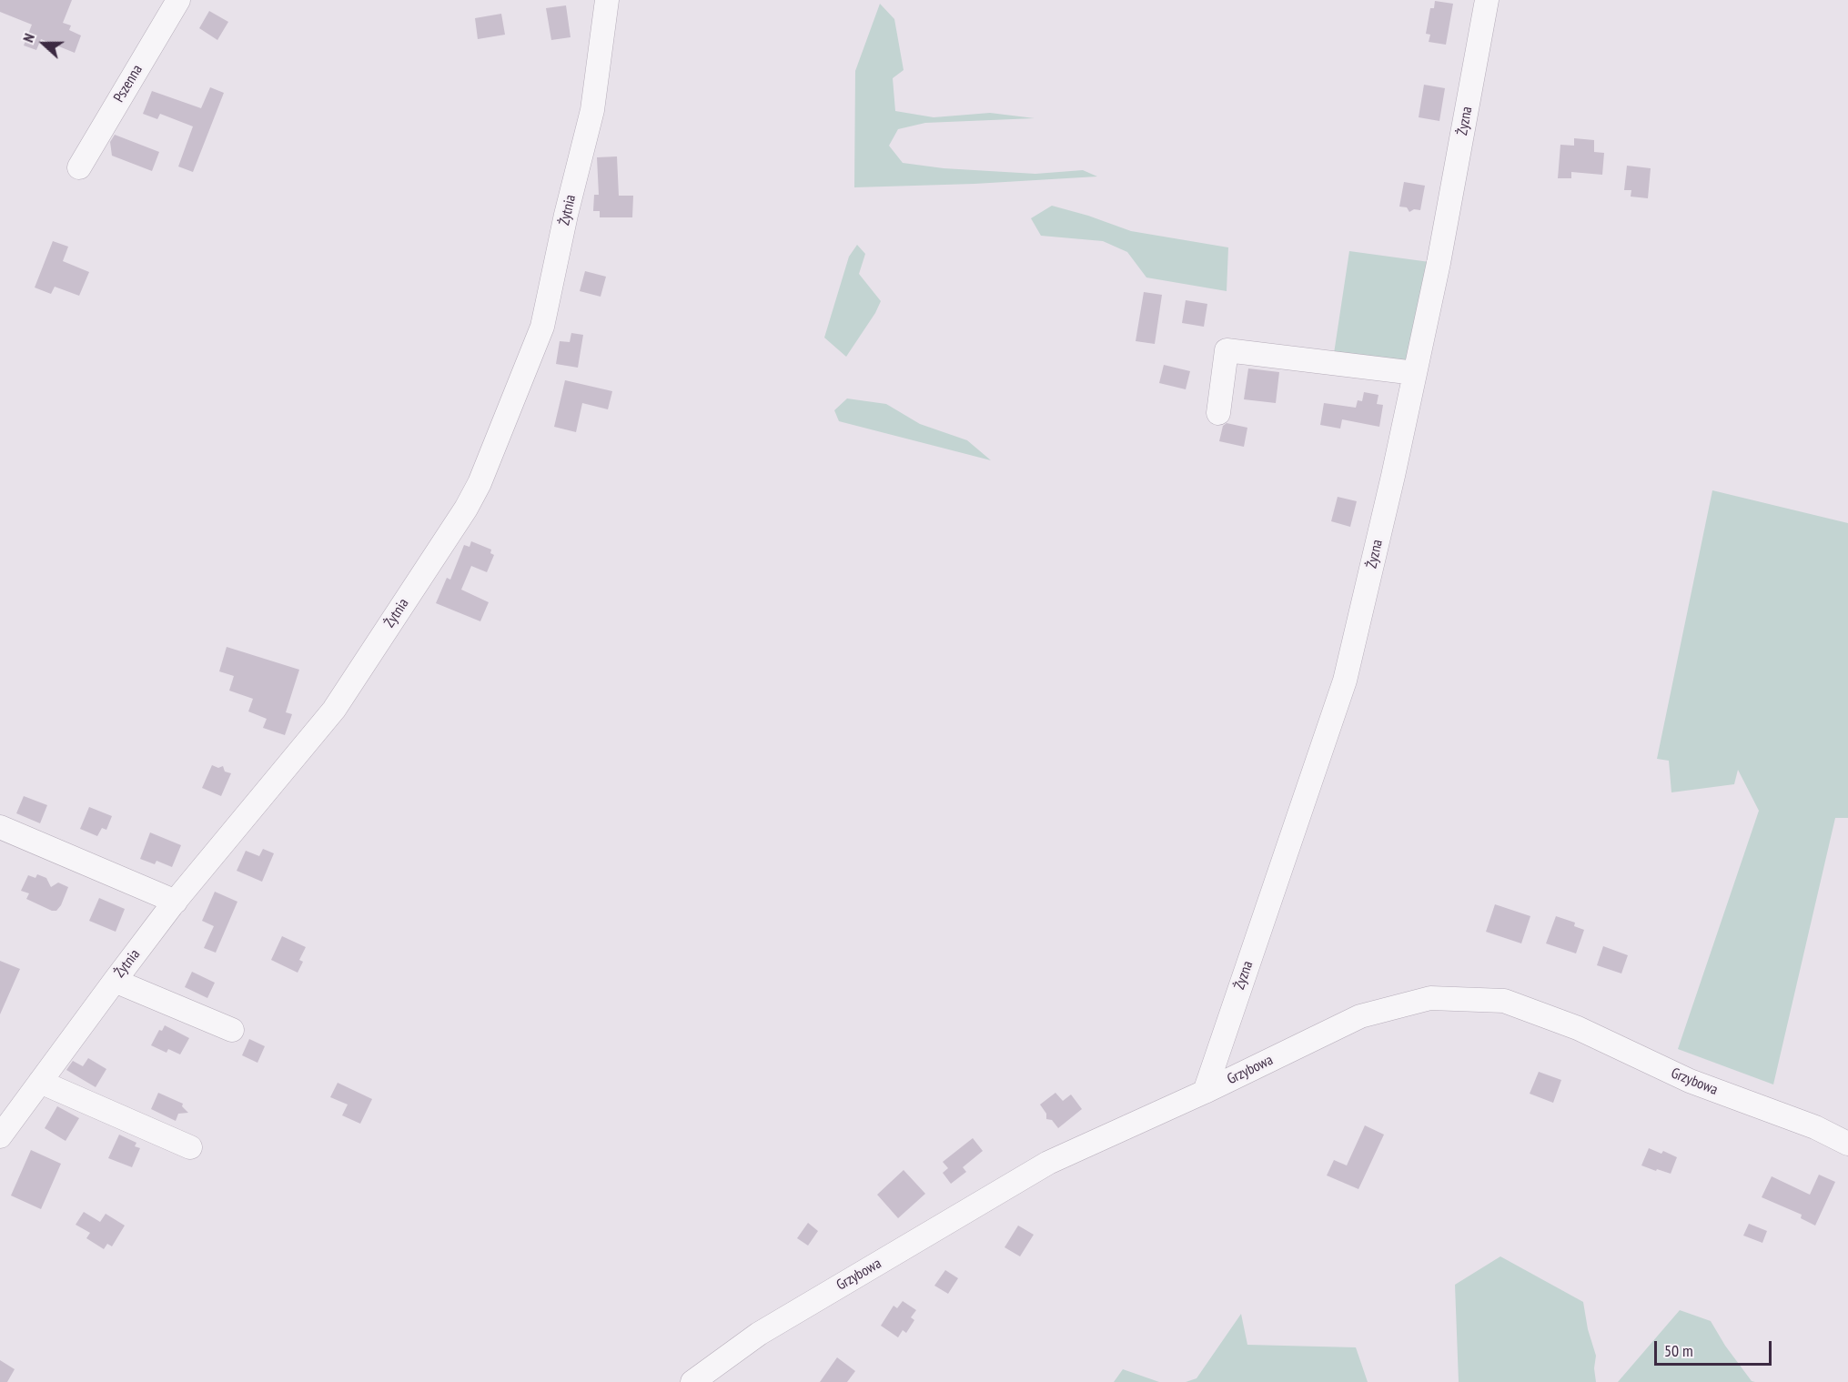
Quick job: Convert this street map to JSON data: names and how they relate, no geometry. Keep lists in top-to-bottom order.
{
  "streets": {
    "street": [
      "Pszenna",
      "Żyzna",
      "Żytnia",
      "Grzybowa"
    ]
  },
  "crossings": [
    ["Żyzna", "Grzybowa"]
  ],
  "scale_bar": "50 m",
  "north": "left"
}
